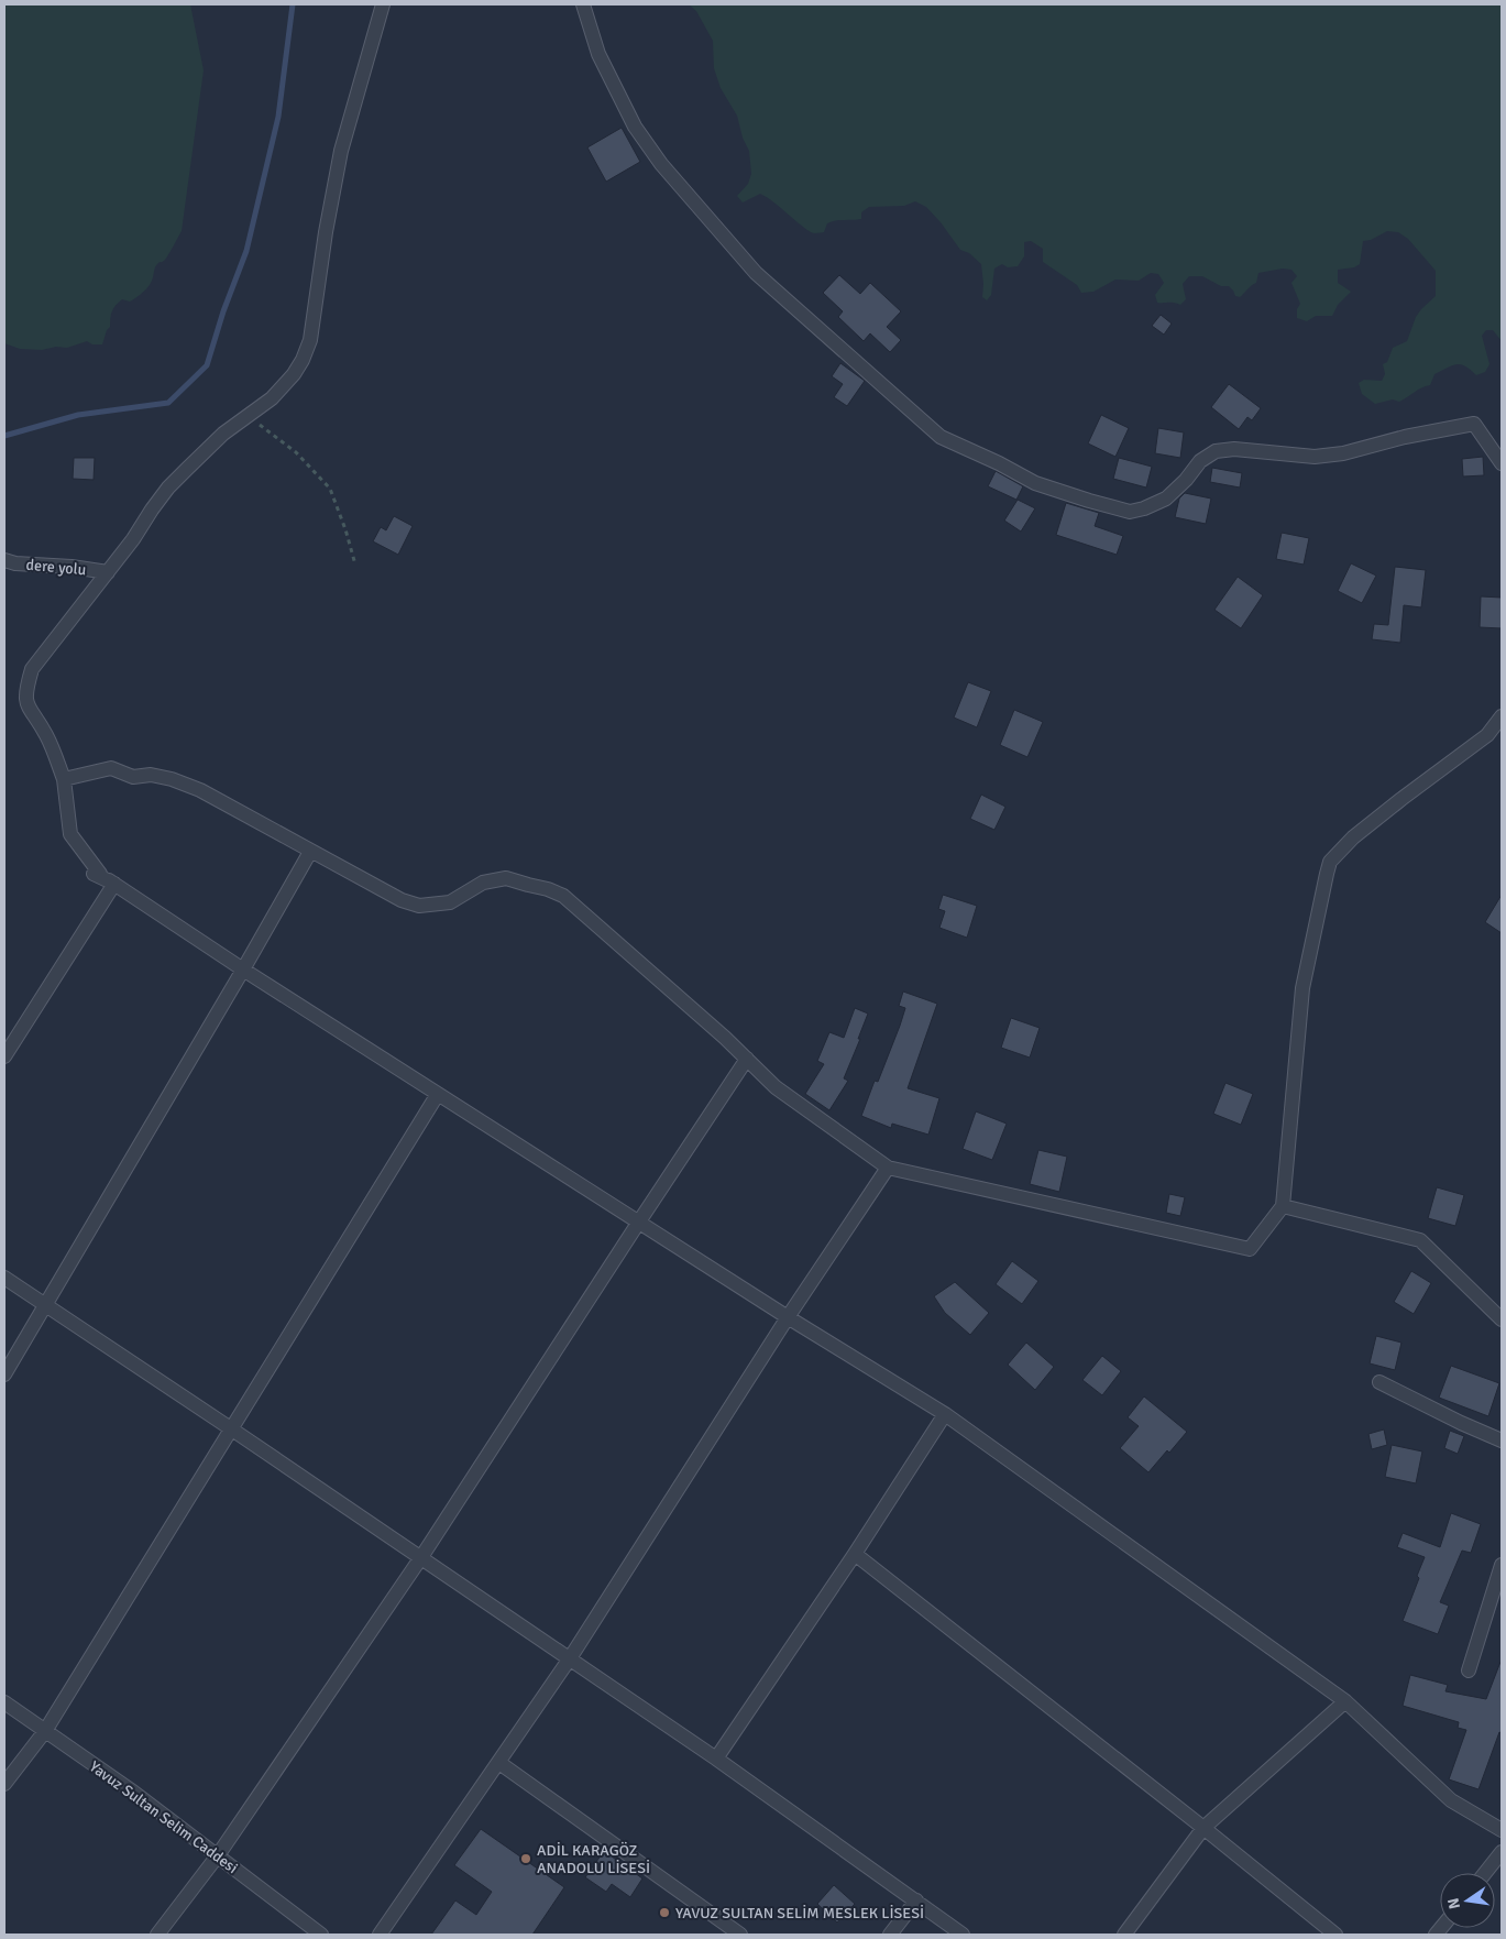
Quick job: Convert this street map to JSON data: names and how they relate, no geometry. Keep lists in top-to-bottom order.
{
  "streets": {
    "street": ["dere yolu", "Yavuz Sultan Selim Caddesi"]
  },
  "places": ["ADİL KARAGÖZ ANADOLU LİSESİ", "YAVUZ SULTAN SELİM MESLEK LİSESİ"],
  "north": "left"
}
